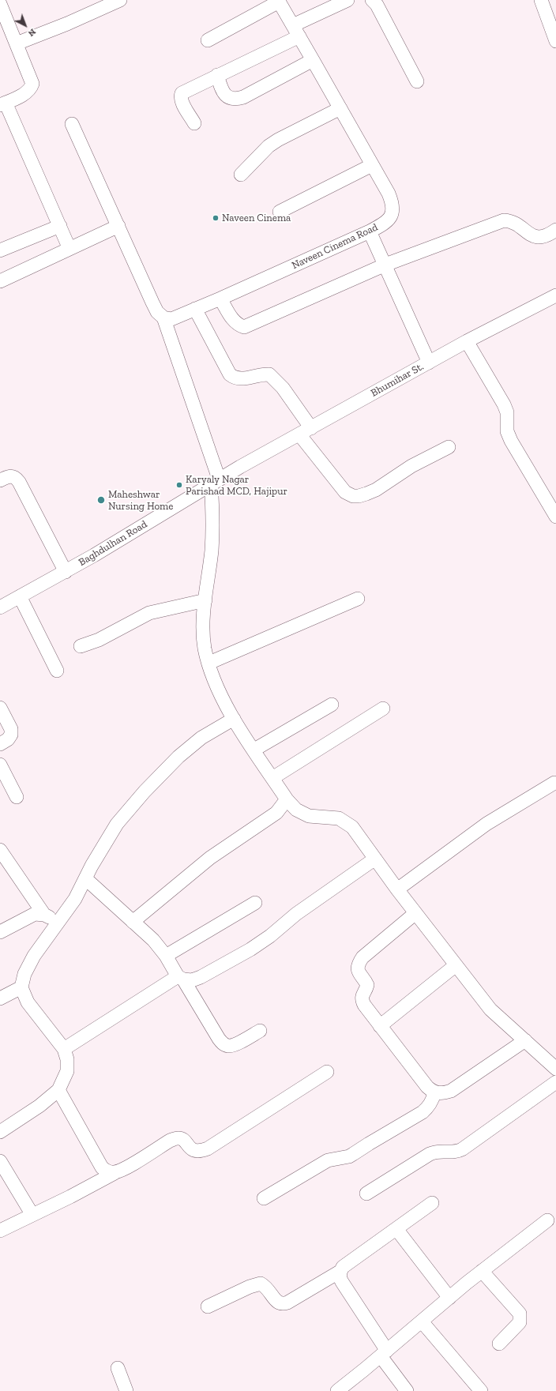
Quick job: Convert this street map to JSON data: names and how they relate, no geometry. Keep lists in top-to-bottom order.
{
  "streets": {
    "street": ["Naveen Cinema Road", "Bhumihar St.", "Baghdulhan Road"]
  },
  "crossings": [
    ["Bhumihar St.", "Baghdulhan Road"]
  ],
  "places": ["Naveen Cinema", "Karyaly Nagar Parishad MCD, Hajipur", "Maheshwar Nursing Home"],
  "north": "bottom right"
}
